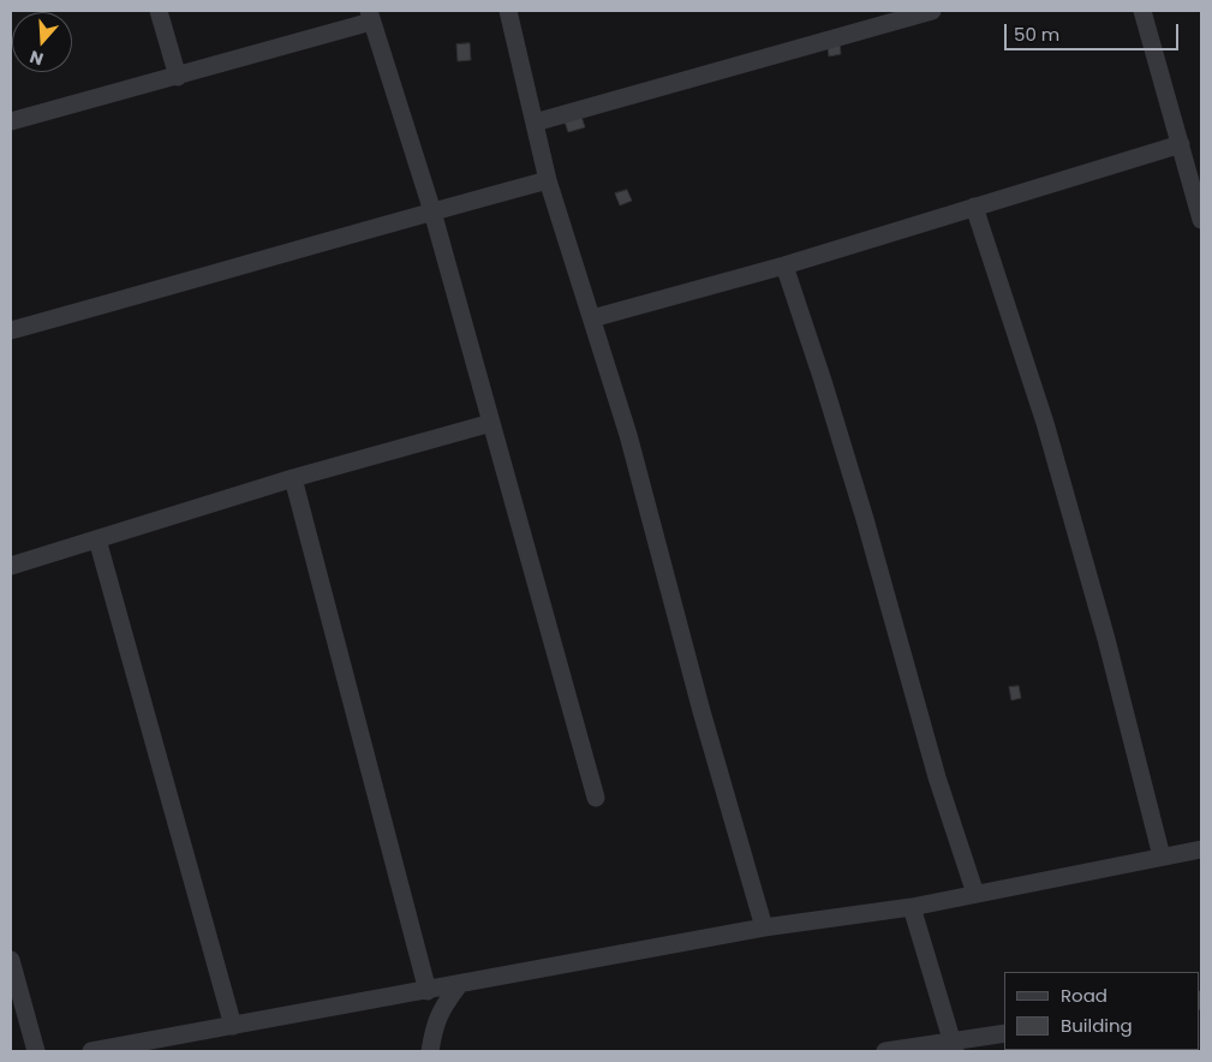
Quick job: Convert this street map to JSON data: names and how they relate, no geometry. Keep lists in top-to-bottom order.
{
  "legend": ["Road", "Building"],
  "scale_bar": "50 m",
  "north": "bottom"
}
